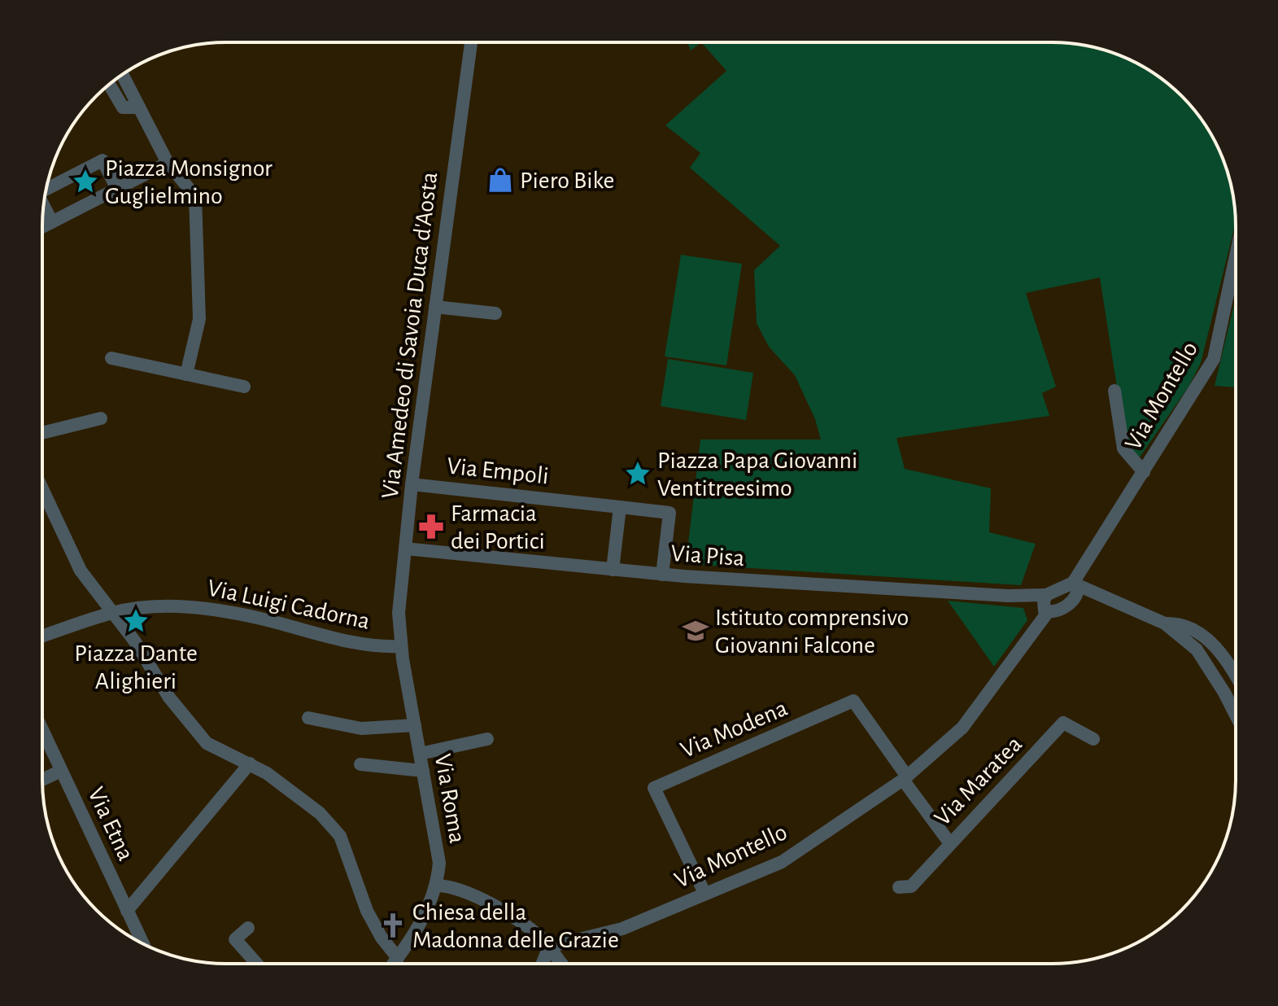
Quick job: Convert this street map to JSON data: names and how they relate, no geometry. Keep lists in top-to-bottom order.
{
  "streets": {
    "street": [
      "Via Amedeo di Savoia Duca d'Aosta",
      "Via Montello",
      "Via Empoli",
      "Via Pisa",
      "Via Luigi Cadorna",
      "Via Modena",
      "Via Maratea",
      "Via Roma",
      "Via Etna"
    ]
  },
  "crossings": [
    ["Via Amedeo di Savoia Duca d'Aosta", "Via Empoli"],
    ["Via Amedeo di Savoia Duca d'Aosta", "Via Pisa"],
    ["Via Amedeo di Savoia Duca d'Aosta", "Via Luigi Cadorna"],
    ["Via Amedeo di Savoia Duca d'Aosta", "Via Roma"],
    ["Via Montello", "Via Pisa"],
    ["Via Montello", "Via Modena"],
    ["Via Empoli", "Via Pisa"],
    ["Via Luigi Cadorna", "Via Roma"]
  ],
  "places": {
    "shop": ["Piero Bike"],
    "place": ["Piazza Monsignor Guglielmino", "Piazza Papa Giovanni Ventitreesimo", "Piazza Dante Alighieri"],
    "pharmacy": ["Farmacia dei Portici"],
    "school or university": ["Istituto comprensivo Giovanni Falcone"],
    "church": ["Chiesa della Madonna delle Grazie"]
  }
}
